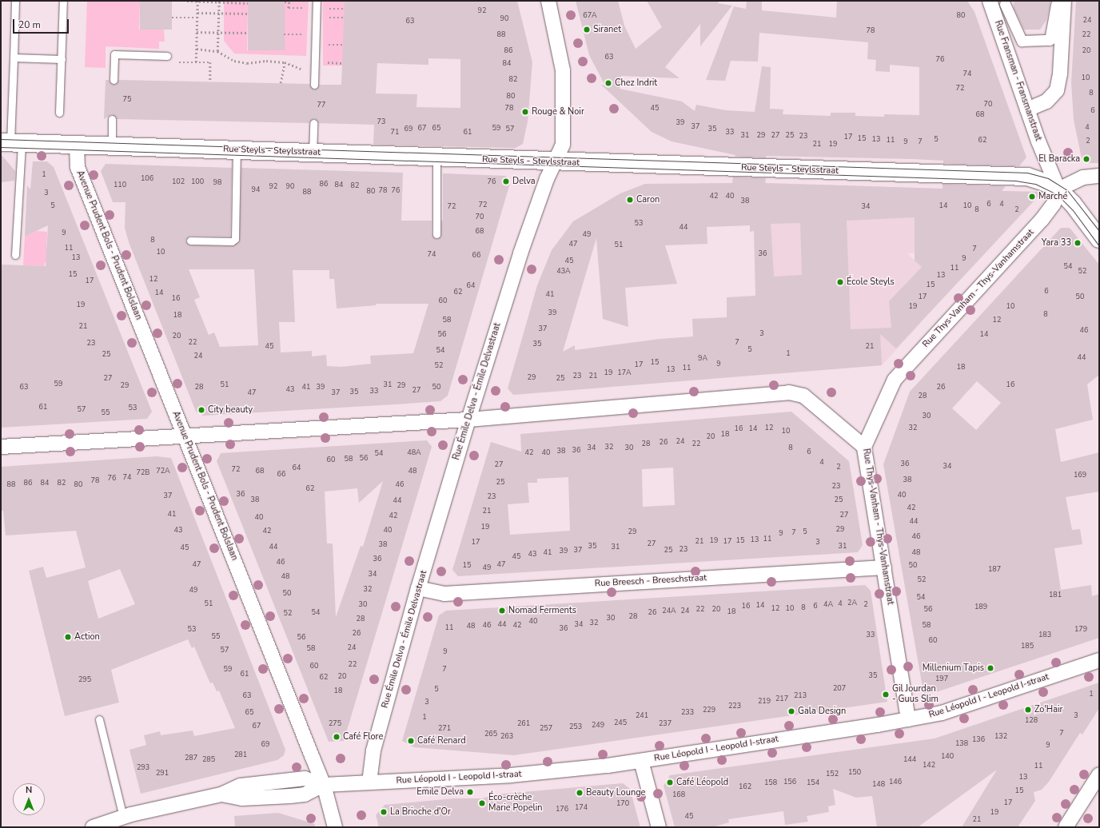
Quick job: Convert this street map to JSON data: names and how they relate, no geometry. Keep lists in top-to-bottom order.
{
  "streets": {
    "street": [
      "Rue Fransman - Fransmanstraat",
      "Rue Steyls - Steylsstraat",
      "Avenue Prudent Bols - Prudent Bolslaan",
      "Rue Thys-Vanham - Thys-Vanhamstraat",
      "Rue Émile Delva - Émile Delvastraat",
      "Rue Breesch - Breeschstraat",
      "Rue Léopold I - Leopold I-straat"
    ]
  },
  "crossings": [
    ["Rue Fransman - Fransmanstraat", "Rue Steyls - Steylsstraat"],
    ["Rue Fransman - Fransmanstraat", "Rue Thys-Vanham - Thys-Vanhamstraat"],
    ["Rue Steyls - Steylsstraat", "Avenue Prudent Bols - Prudent Bolslaan"],
    ["Rue Steyls - Steylsstraat", "Rue Thys-Vanham - Thys-Vanhamstraat"],
    ["Rue Steyls - Steylsstraat", "Rue Émile Delva - Émile Delvastraat"],
    ["Avenue Prudent Bols - Prudent Bolslaan", "Rue Léopold I - Leopold I-straat"],
    ["Rue Thys-Vanham - Thys-Vanhamstraat", "Rue Breesch - Breeschstraat"],
    ["Rue Thys-Vanham - Thys-Vanhamstraat", "Rue Léopold I - Leopold I-straat"],
    ["Rue Émile Delva - Émile Delvastraat", "Rue Breesch - Breeschstraat"],
    ["Rue Émile Delva - Émile Delvastraat", "Rue Léopold I - Leopold I-straat"]
  ],
  "places": [
    "Siranet",
    "Chez Indrit",
    "Rouge & Noir",
    "El Baracka",
    "Delva",
    "Marché",
    "Caron",
    "Yara 33",
    "École Steyls",
    "City beauty",
    "Nomad Ferments",
    "Action",
    "Millenium Tapis",
    "Gil Jourdan - Guus Slim",
    "Zo'Hair",
    "Gala Design",
    "Café Flore",
    "Café Renard",
    "Café Léopold",
    "Emile Delva",
    "Beauty Lounge",
    "Éco-crèche Marie Popelin",
    "La Brioche d'Or"
  ],
  "house_numbers": [
    "92",
    "67A",
    "80",
    "90",
    "24",
    "63",
    "78",
    "88",
    "22",
    "86",
    "20",
    "63",
    "76",
    "84",
    "74",
    "10",
    "82",
    "72",
    "8",
    "80",
    "75",
    "70",
    "77",
    "78",
    "45",
    "6",
    "68",
    "73",
    "39",
    "37",
    "4",
    "67",
    "65",
    "59",
    "69",
    "57",
    "35",
    "71",
    "61",
    "33",
    "31",
    "29",
    "27",
    "25",
    "23",
    "17",
    "15",
    "13",
    "5",
    "11",
    "62",
    "2",
    "9",
    "7",
    "21",
    "19",
    "1",
    "106",
    "102",
    "100",
    "76",
    "98",
    "86",
    "110",
    "84",
    "82",
    "92",
    "90",
    "94",
    "78",
    "76",
    "80",
    "88",
    "3",
    "42",
    "40",
    "38",
    "6",
    "4",
    "72",
    "5",
    "14",
    "10",
    "72",
    "34",
    "8",
    "2",
    "70",
    "53",
    "44",
    "68",
    "9",
    "49",
    "8",
    "47",
    "51",
    "11",
    "7",
    "10",
    "36",
    "74",
    "66",
    "13",
    "9",
    "45",
    "54",
    "11",
    "43A",
    "52",
    "15",
    "13",
    "12",
    "17",
    "15",
    "64",
    "6",
    "62",
    "14",
    "41",
    "17",
    "50",
    "16",
    "60",
    "19",
    "19",
    "10",
    "39",
    "8",
    "18",
    "58",
    "12",
    "21",
    "37",
    "46",
    "3",
    "56",
    "14",
    "20",
    "22",
    "7",
    "23",
    "35",
    "45",
    "21",
    "5",
    "54",
    "1",
    "25",
    "24",
    "44",
    "9A",
    "15",
    "9",
    "17",
    "52",
    "18",
    "11",
    "13",
    "19",
    "17A",
    "23",
    "21",
    "29",
    "27",
    "25",
    "59",
    "51",
    "31",
    "16",
    "29",
    "29",
    "63",
    "28",
    "41",
    "39",
    "50",
    "26",
    "43",
    "27",
    "33",
    "35",
    "47",
    "37",
    "28",
    "61",
    "53",
    "57",
    "55",
    "30",
    "12",
    "32",
    "16",
    "14",
    "10",
    "18",
    "20",
    "24",
    "26",
    "28",
    "22",
    "32",
    "34",
    "30",
    "8",
    "36",
    "38",
    "6",
    "48A",
    "42",
    "40",
    "54",
    "56",
    "58",
    "60",
    "4",
    "36",
    "27",
    "34",
    "2",
    "64",
    "72",
    "72A",
    "68",
    "48",
    "72B",
    "66",
    "169",
    "74",
    "76",
    "38",
    "78",
    "25",
    "86",
    "84",
    "82",
    "88",
    "80",
    "46",
    "23",
    "62",
    "36",
    "40",
    "37",
    "23",
    "38",
    "25",
    "44",
    "42",
    "21",
    "41",
    "27",
    "42",
    "40",
    "44",
    "19",
    "29",
    "43",
    "40",
    "42",
    "29",
    "5",
    "7",
    "9",
    "46",
    "11",
    "13",
    "19",
    "15",
    "21",
    "17",
    "17",
    "3",
    "27",
    "38",
    "35",
    "31",
    "44",
    "31",
    "45",
    "23",
    "37",
    "25",
    "39",
    "41",
    "48",
    "43",
    "45",
    "36",
    "46",
    "47",
    "47",
    "15",
    "50",
    "49",
    "187",
    "34",
    "48",
    "52",
    "32",
    "49",
    "50",
    "181",
    "54",
    "2A",
    "51",
    "4",
    "30",
    "4A",
    "2",
    "14",
    "16",
    "6",
    "189",
    "8",
    "12",
    "10",
    "22",
    "20",
    "56",
    "24A",
    "24",
    "18",
    "54",
    "26",
    "52",
    "28",
    "30",
    "28",
    "40",
    "32",
    "44",
    "34",
    "46",
    "42",
    "58",
    "48",
    "11",
    "36",
    "53",
    "179",
    "26",
    "33",
    "183",
    "55",
    "56",
    "60",
    "185",
    "24",
    "58",
    "57",
    "9",
    "22",
    "60",
    "59",
    "7",
    "61",
    "35",
    "20",
    "62",
    "197",
    "295",
    "207",
    "5",
    "18",
    "1",
    "63",
    "213",
    "217",
    "219",
    "3",
    "223",
    "229",
    "65",
    "233",
    "241",
    "3",
    "1",
    "128",
    "245",
    "275",
    "261",
    "237",
    "249",
    "67",
    "253",
    "271",
    "257",
    "7",
    "265",
    "263",
    "132",
    "136",
    "138",
    "69",
    "9",
    "281",
    "140",
    "287",
    "285",
    "144",
    "142",
    "11",
    "293",
    "150",
    "291",
    "152",
    "13",
    "156",
    "146",
    "158",
    "154",
    "148",
    "162",
    "15",
    "168",
    "17",
    "170",
    "174",
    "176",
    "19",
    "45",
    "21"
  ],
  "scale_bar": "20 m",
  "north": "top"
}
